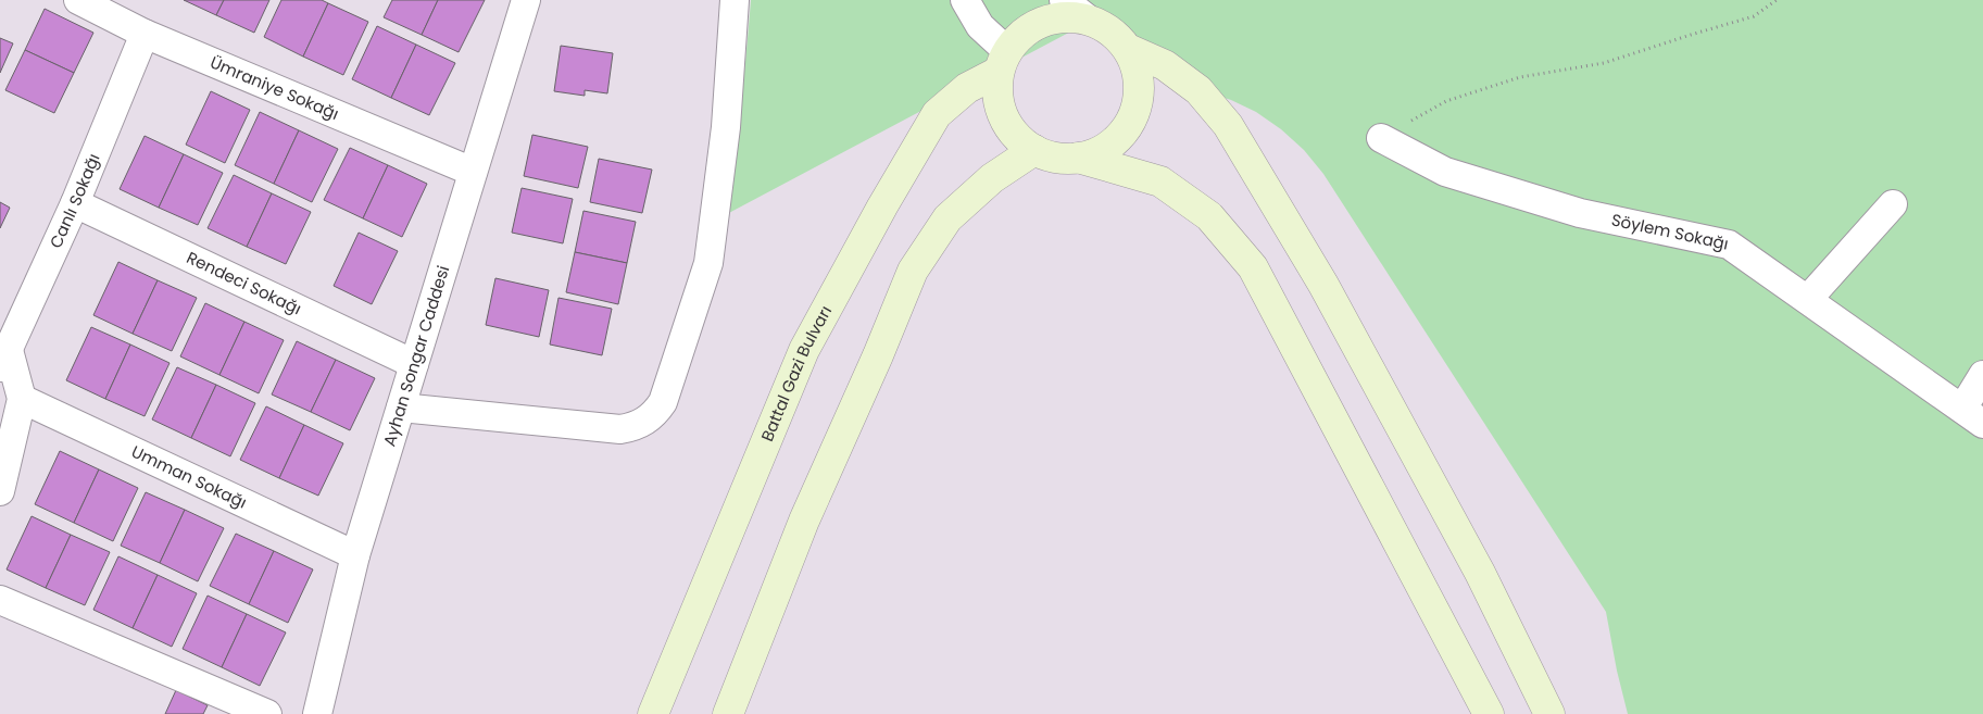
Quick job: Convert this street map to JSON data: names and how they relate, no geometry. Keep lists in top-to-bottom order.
{
  "streets": {
    "street": [
      "Ümraniye Sokağı",
      "Canlı Sokağı",
      "Söylem Sokağı",
      "Rendeci Sokağı",
      "Ayhan Songar Caddesi",
      "Battal Gazi Bulvarı",
      "Umman Sokağı"
    ]
  },
  "crossings": [
    ["Ümraniye Sokağı", "Canlı Sokağı"],
    ["Ümraniye Sokağı", "Ayhan Songar Caddesi"],
    ["Canlı Sokağı", "Rendeci Sokağı"],
    ["Rendeci Sokağı", "Ayhan Songar Caddesi"],
    ["Ayhan Songar Caddesi", "Umman Sokağı"]
  ]
}
